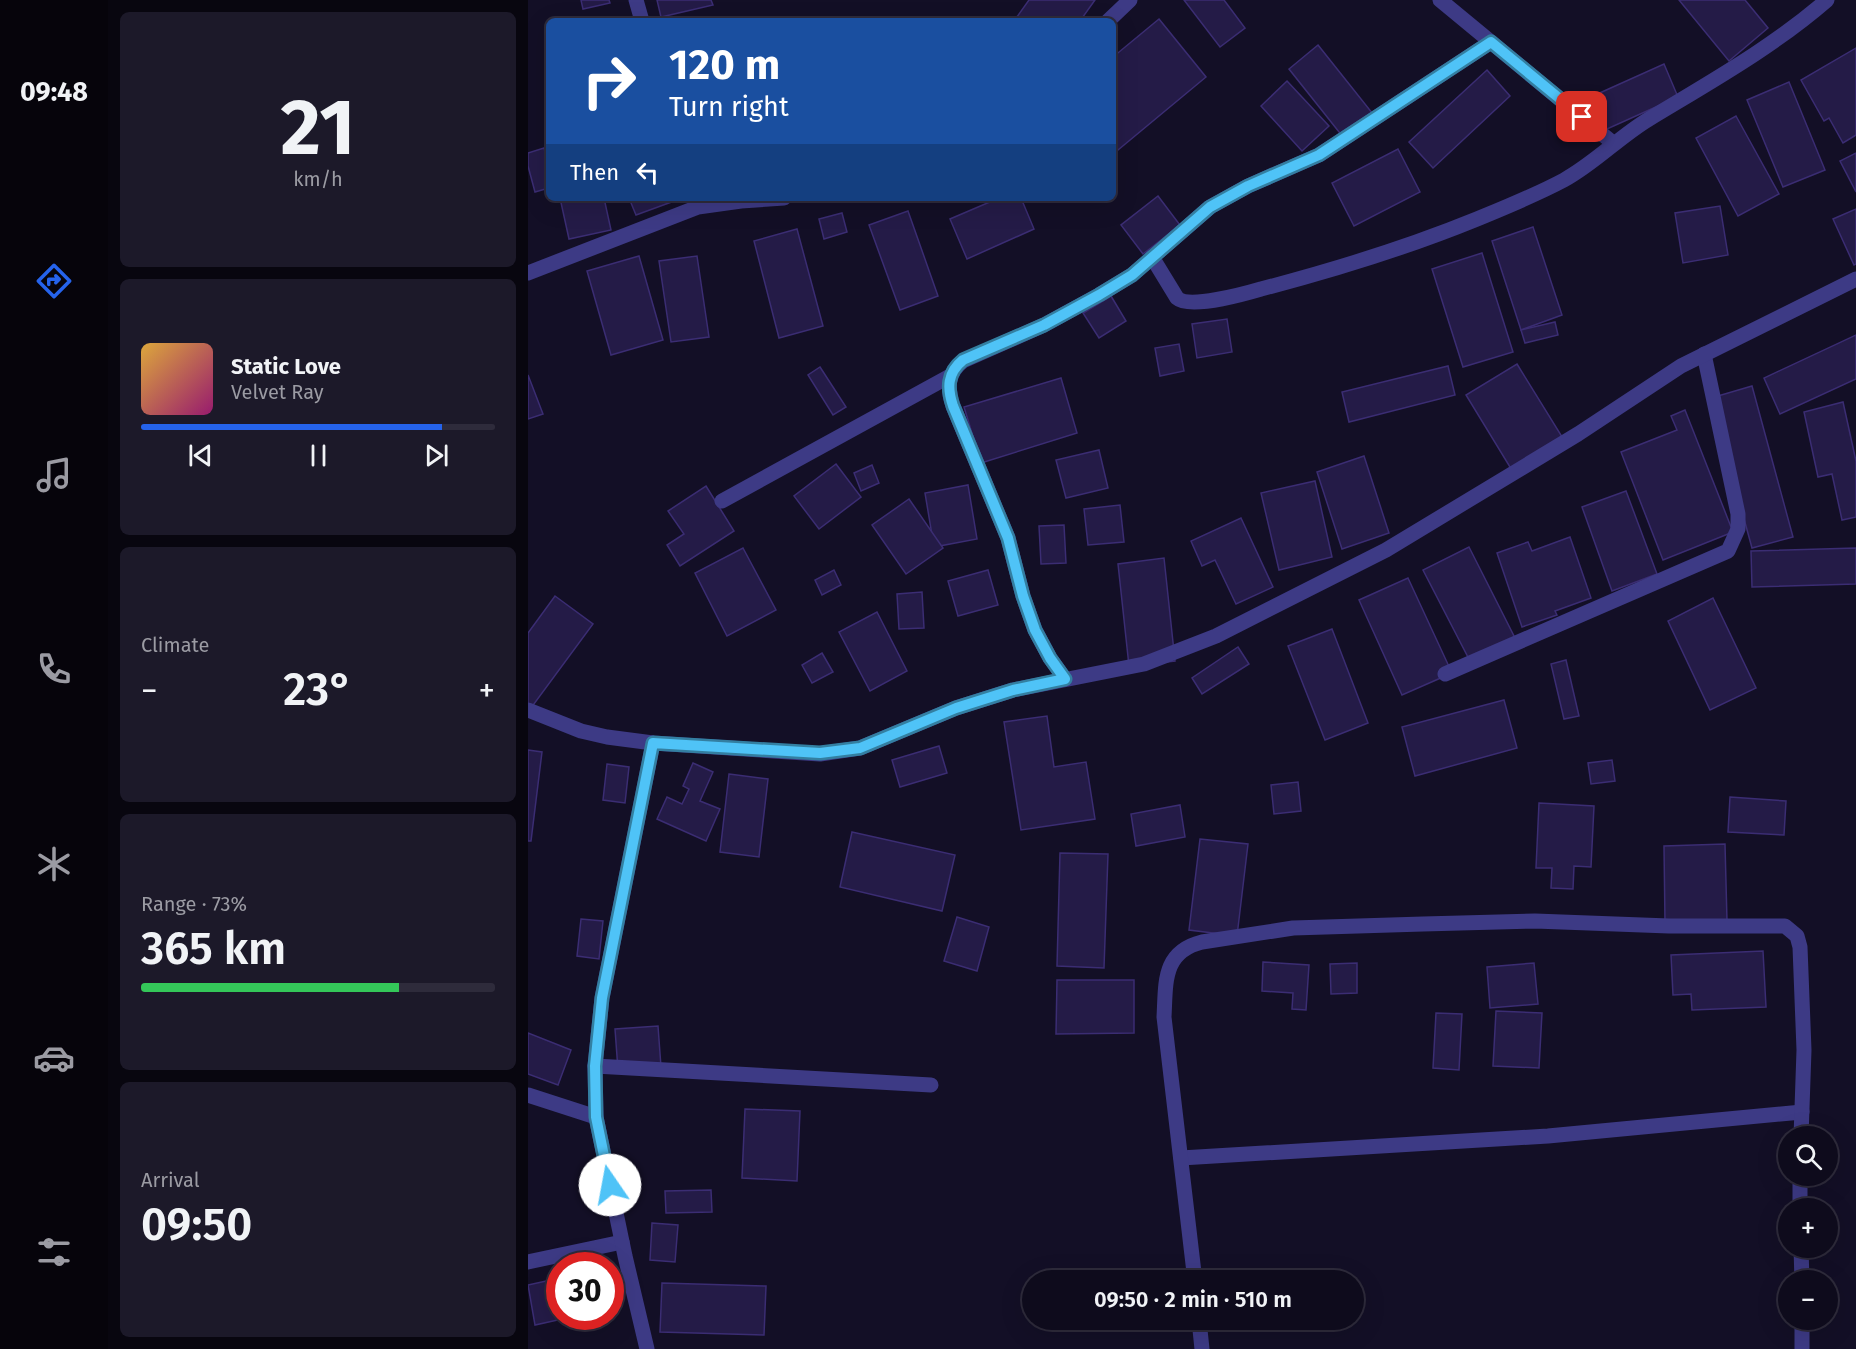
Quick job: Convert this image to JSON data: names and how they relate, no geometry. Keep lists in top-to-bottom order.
{
  "page": {
    "tabs": "09:48",
    "tile": [
      ["21", "km/h"],
      "Climate",
      ["Range · 73%", "365 km"],
      ["Arrival", "09:50"]
    ],
    "turn": ["120 m", "Turn right"],
    "then": "Then",
    "song": ["Static Love", "Velvet Ray"],
    "heat": ["−", "23°", "+"],
    "map_buttons": ["+", "−"],
    "limit": "30",
    "trip": "09:50 · 2 min · 510 m"
  }
}
